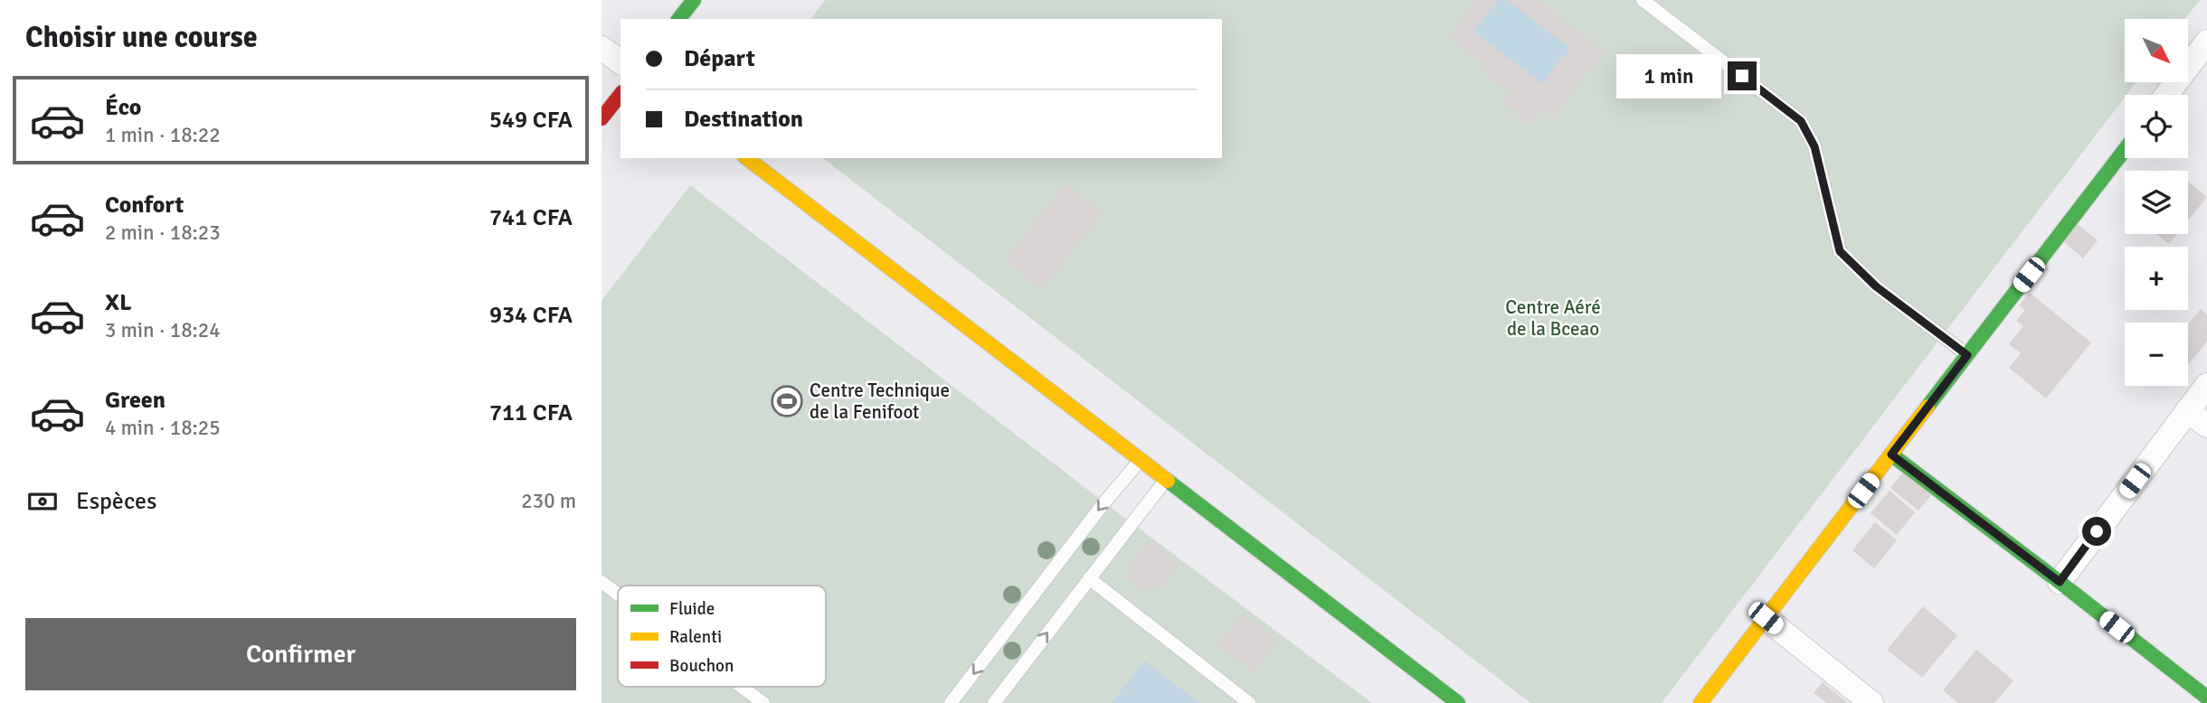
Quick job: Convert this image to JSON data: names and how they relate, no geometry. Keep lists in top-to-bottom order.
{
  "parks": ["Centre Aéré de la Bceao"],
  "places": {
    "sports": ["Centre Technique de la Fenifoot"]
  },
  "legend": ["Fluide", "Ralenti", "Bouchon"],
  "north": "bottom right",
  "page": {
    "heading": "Choisir une course",
    "map_buttons": ["+", "−"],
    "banner": ["Départ", "Destination"],
    "bubble": "1 min",
    "list": [
      {
        "name": "Éco",
        "note": "1 min · 18:22",
        "value": "549 CFA"
      },
      {
        "name": "Confort",
        "note": "2 min · 18:23",
        "value": "741 CFA"
      },
      {
        "name": "XL",
        "note": "3 min · 18:24",
        "value": "934 CFA"
      },
      {
        "name": "Green",
        "note": "4 min · 18:25",
        "value": "711 CFA"
      }
    ],
    "pay": ["Espèces", "230 m"],
    "buttons": "Confirmer"
  }
}
